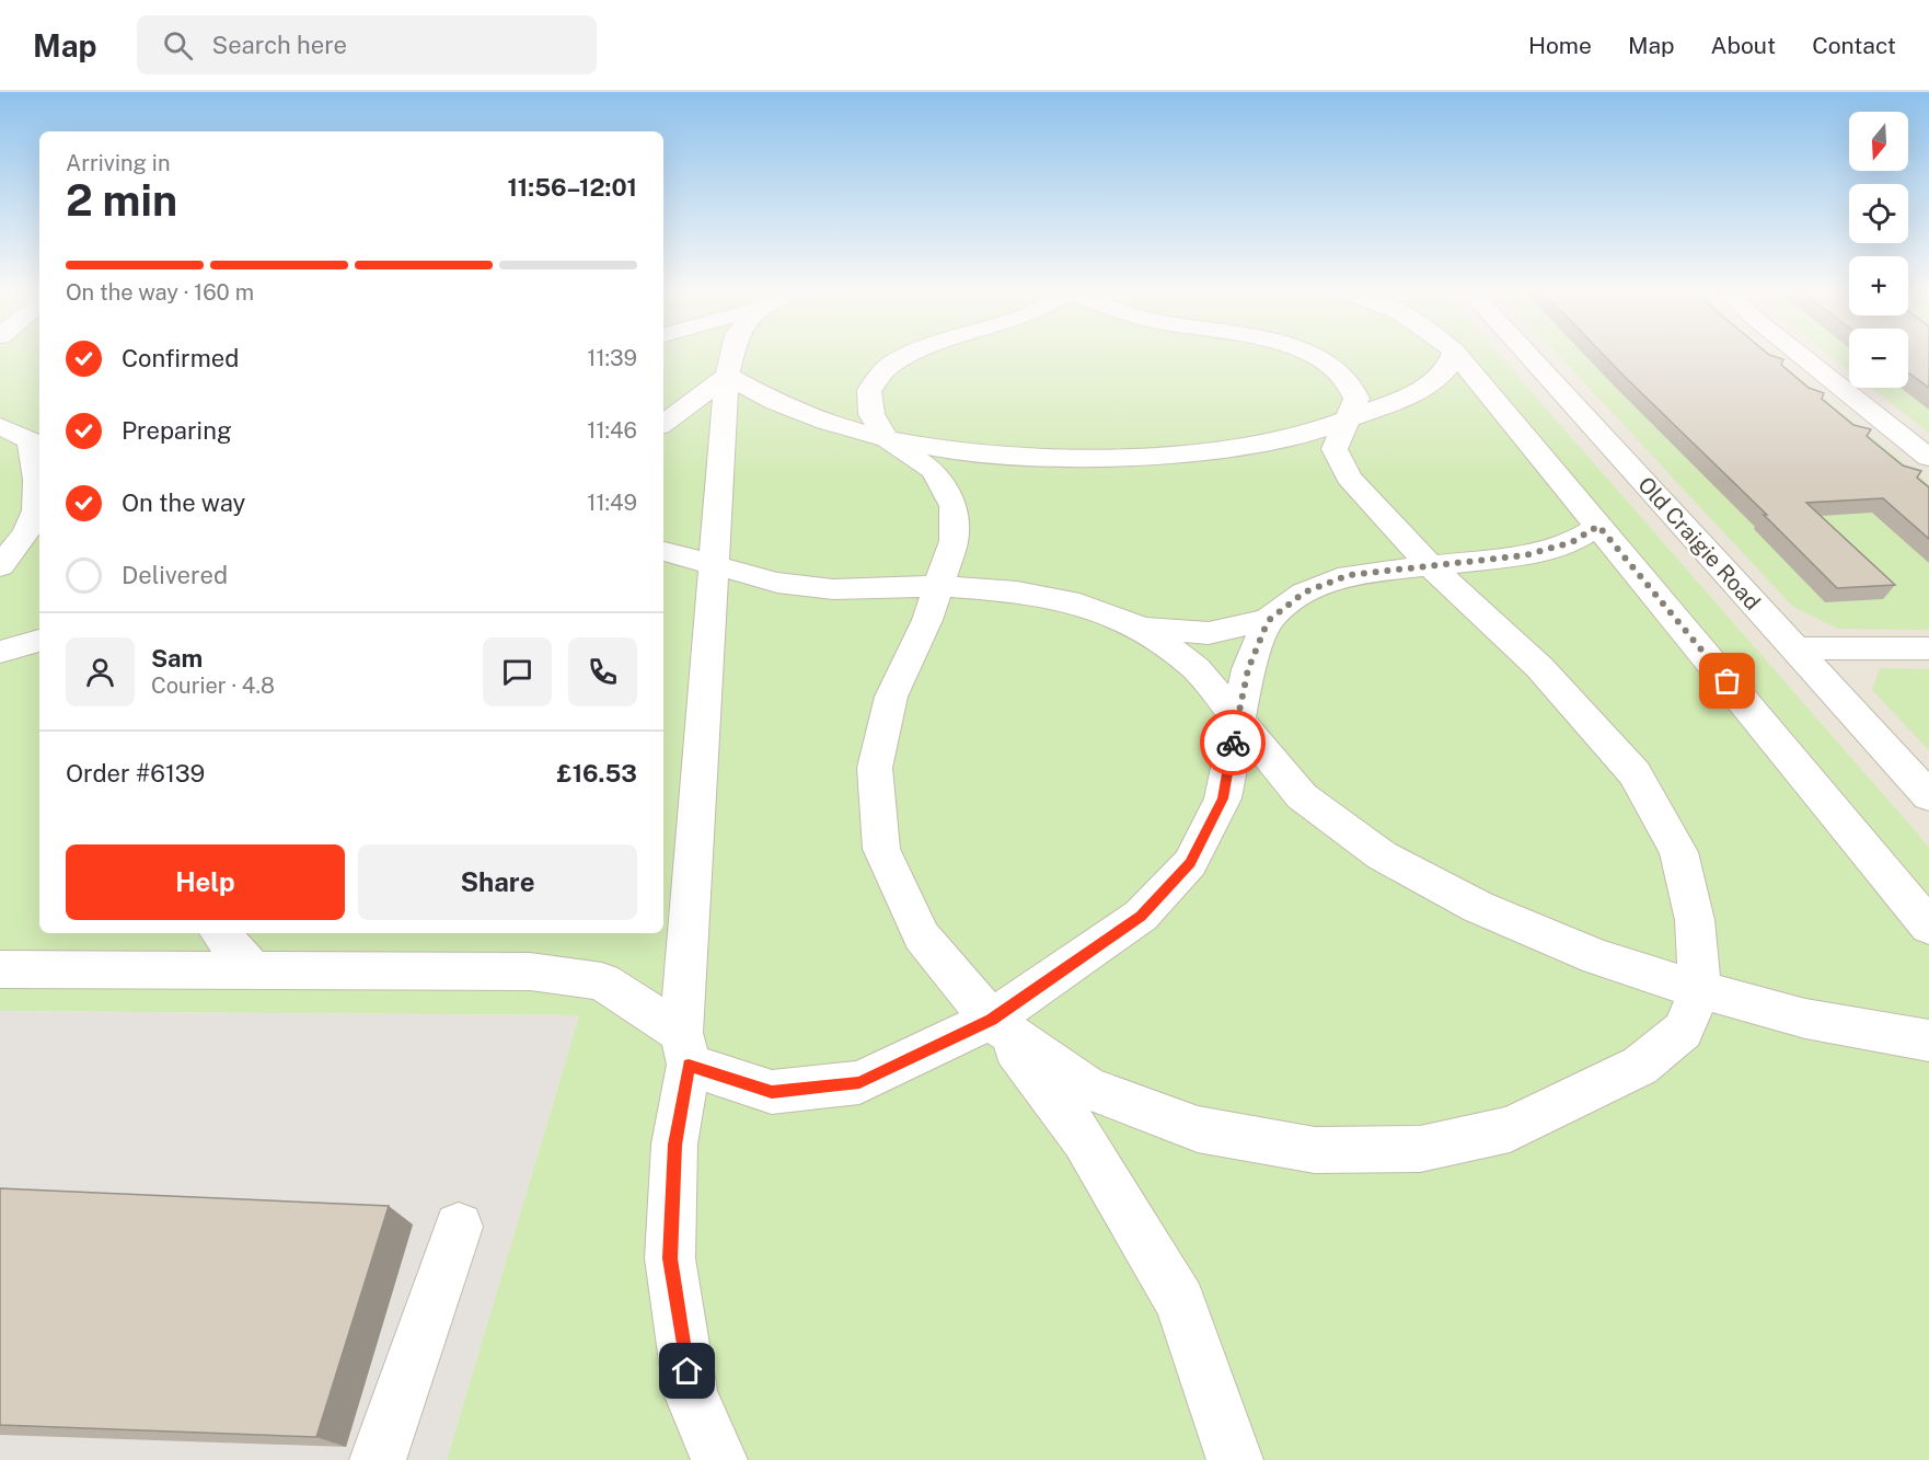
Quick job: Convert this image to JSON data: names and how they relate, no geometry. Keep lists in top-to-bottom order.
{
  "streets": {
    "street": ["Old Craigie Road"]
  },
  "north": "bottom",
  "page": {
    "header": "Map",
    "search": "Search here",
    "nav": [
      "Home",
      "Map",
      "About",
      "Contact"
    ],
    "map_buttons": ["+", "−"],
    "heading": ["2 min", "Arriving in", "11:56–12:01"],
    "panel": [
      "Sam",
      "Courier · 4.8",
      "Order #6139",
      "£16.53"
    ],
    "bar": "On the way · 160 m",
    "list": [
      ["Confirmed", "11:39"],
      ["Preparing", "11:46"],
      ["On the way", "11:49"],
      "Delivered"
    ],
    "buttons": ["Help", "Share"]
  }
}
